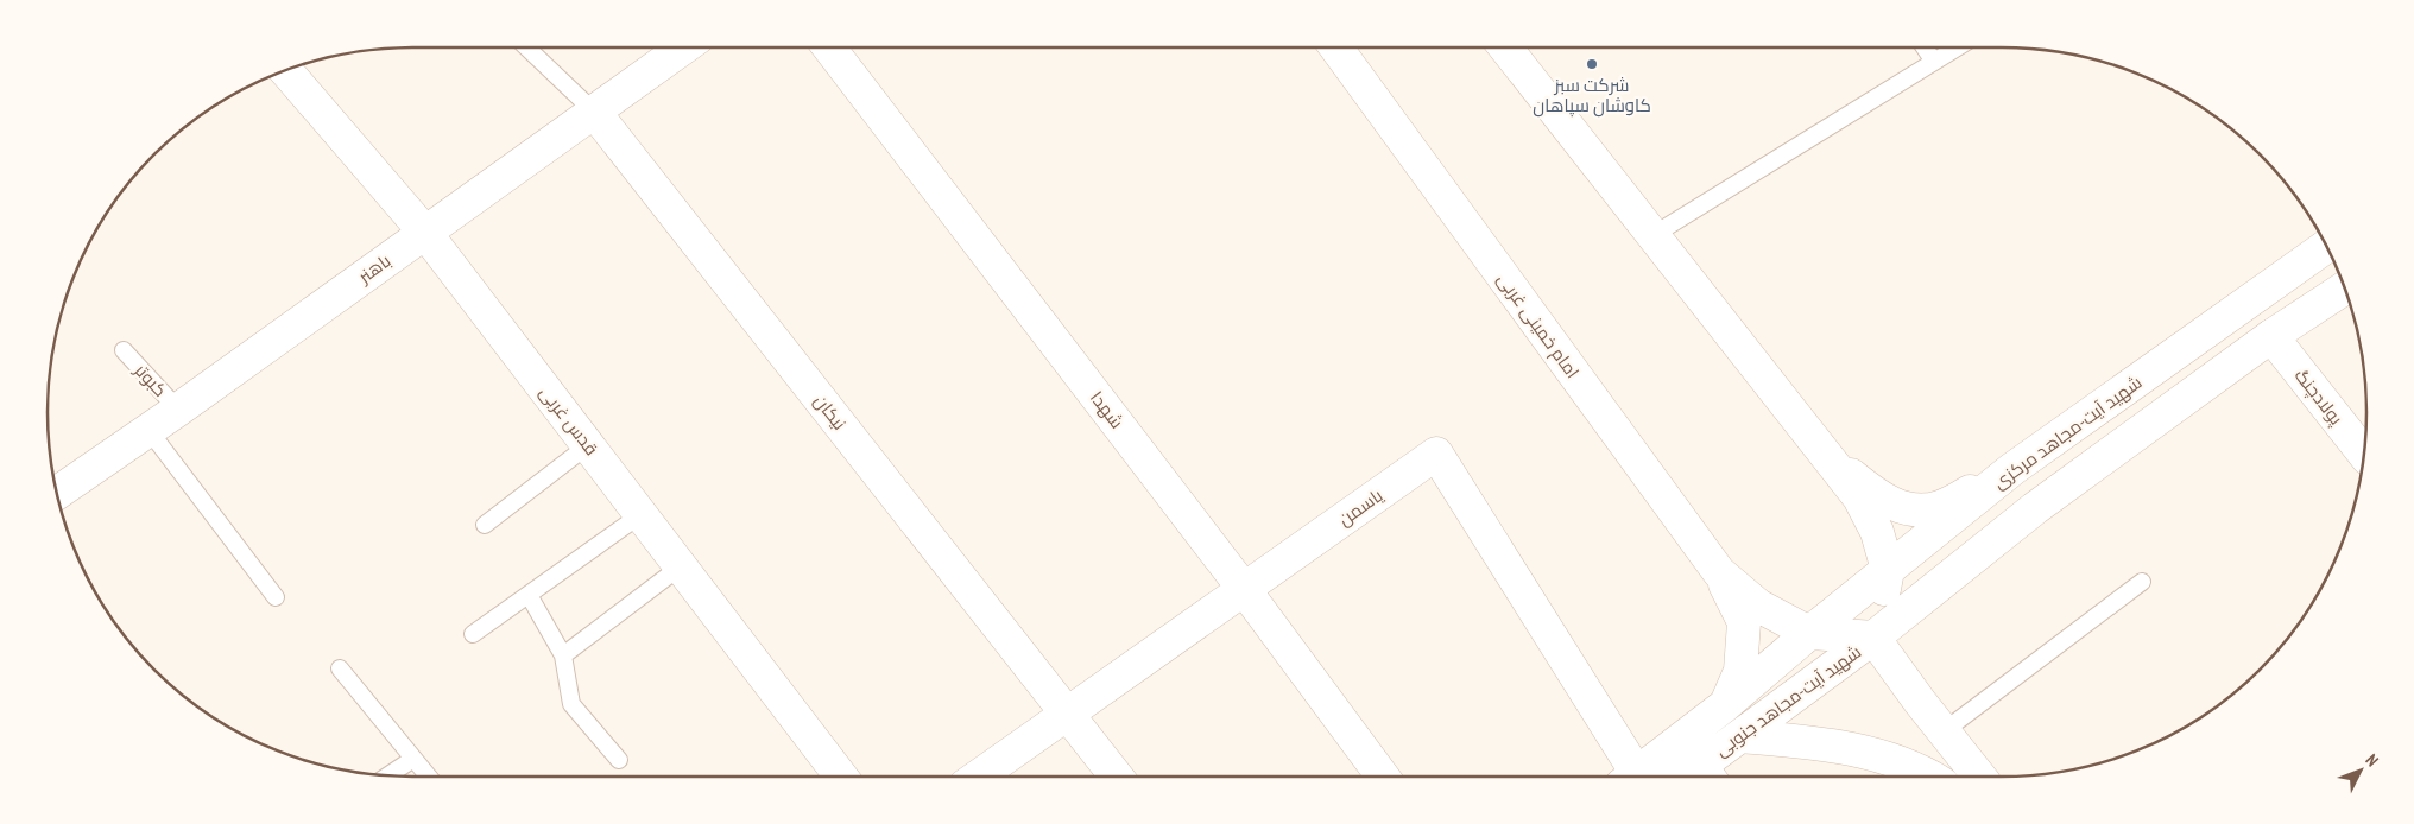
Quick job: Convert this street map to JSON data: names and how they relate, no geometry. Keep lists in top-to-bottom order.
{
  "streets": {
    "street": [
      "باهنر",
      "امام خمینی غربی",
      "پولادچنگ",
      "شهدا",
      "نیکان",
      "قدس غربی",
      "شهید آیت-مجاهد مرکزی",
      "یاسمن",
      "شهید آیت-مجاهد جنوبی"
    ],
    "lane": ["کبوتر"]
  },
  "crossings": [
    ["باهنر", "کبوتر"],
    ["باهنر", "نیکان"],
    ["باهنر", "قدس غربی"],
    ["امام خمینی غربی", "شهید آیت-مجاهد مرکزی"],
    ["امام خمینی غربی", "شهید آیت-مجاهد جنوبی"],
    ["شهدا", "یاسمن"],
    ["نیکان", "یاسمن"],
    ["شهید آیت-مجاهد مرکزی", "شهید آیت-مجاهد جنوبی"]
  ],
  "places": ["شرکت سبز کاوشان سپاهان"],
  "north": "top right"
}
